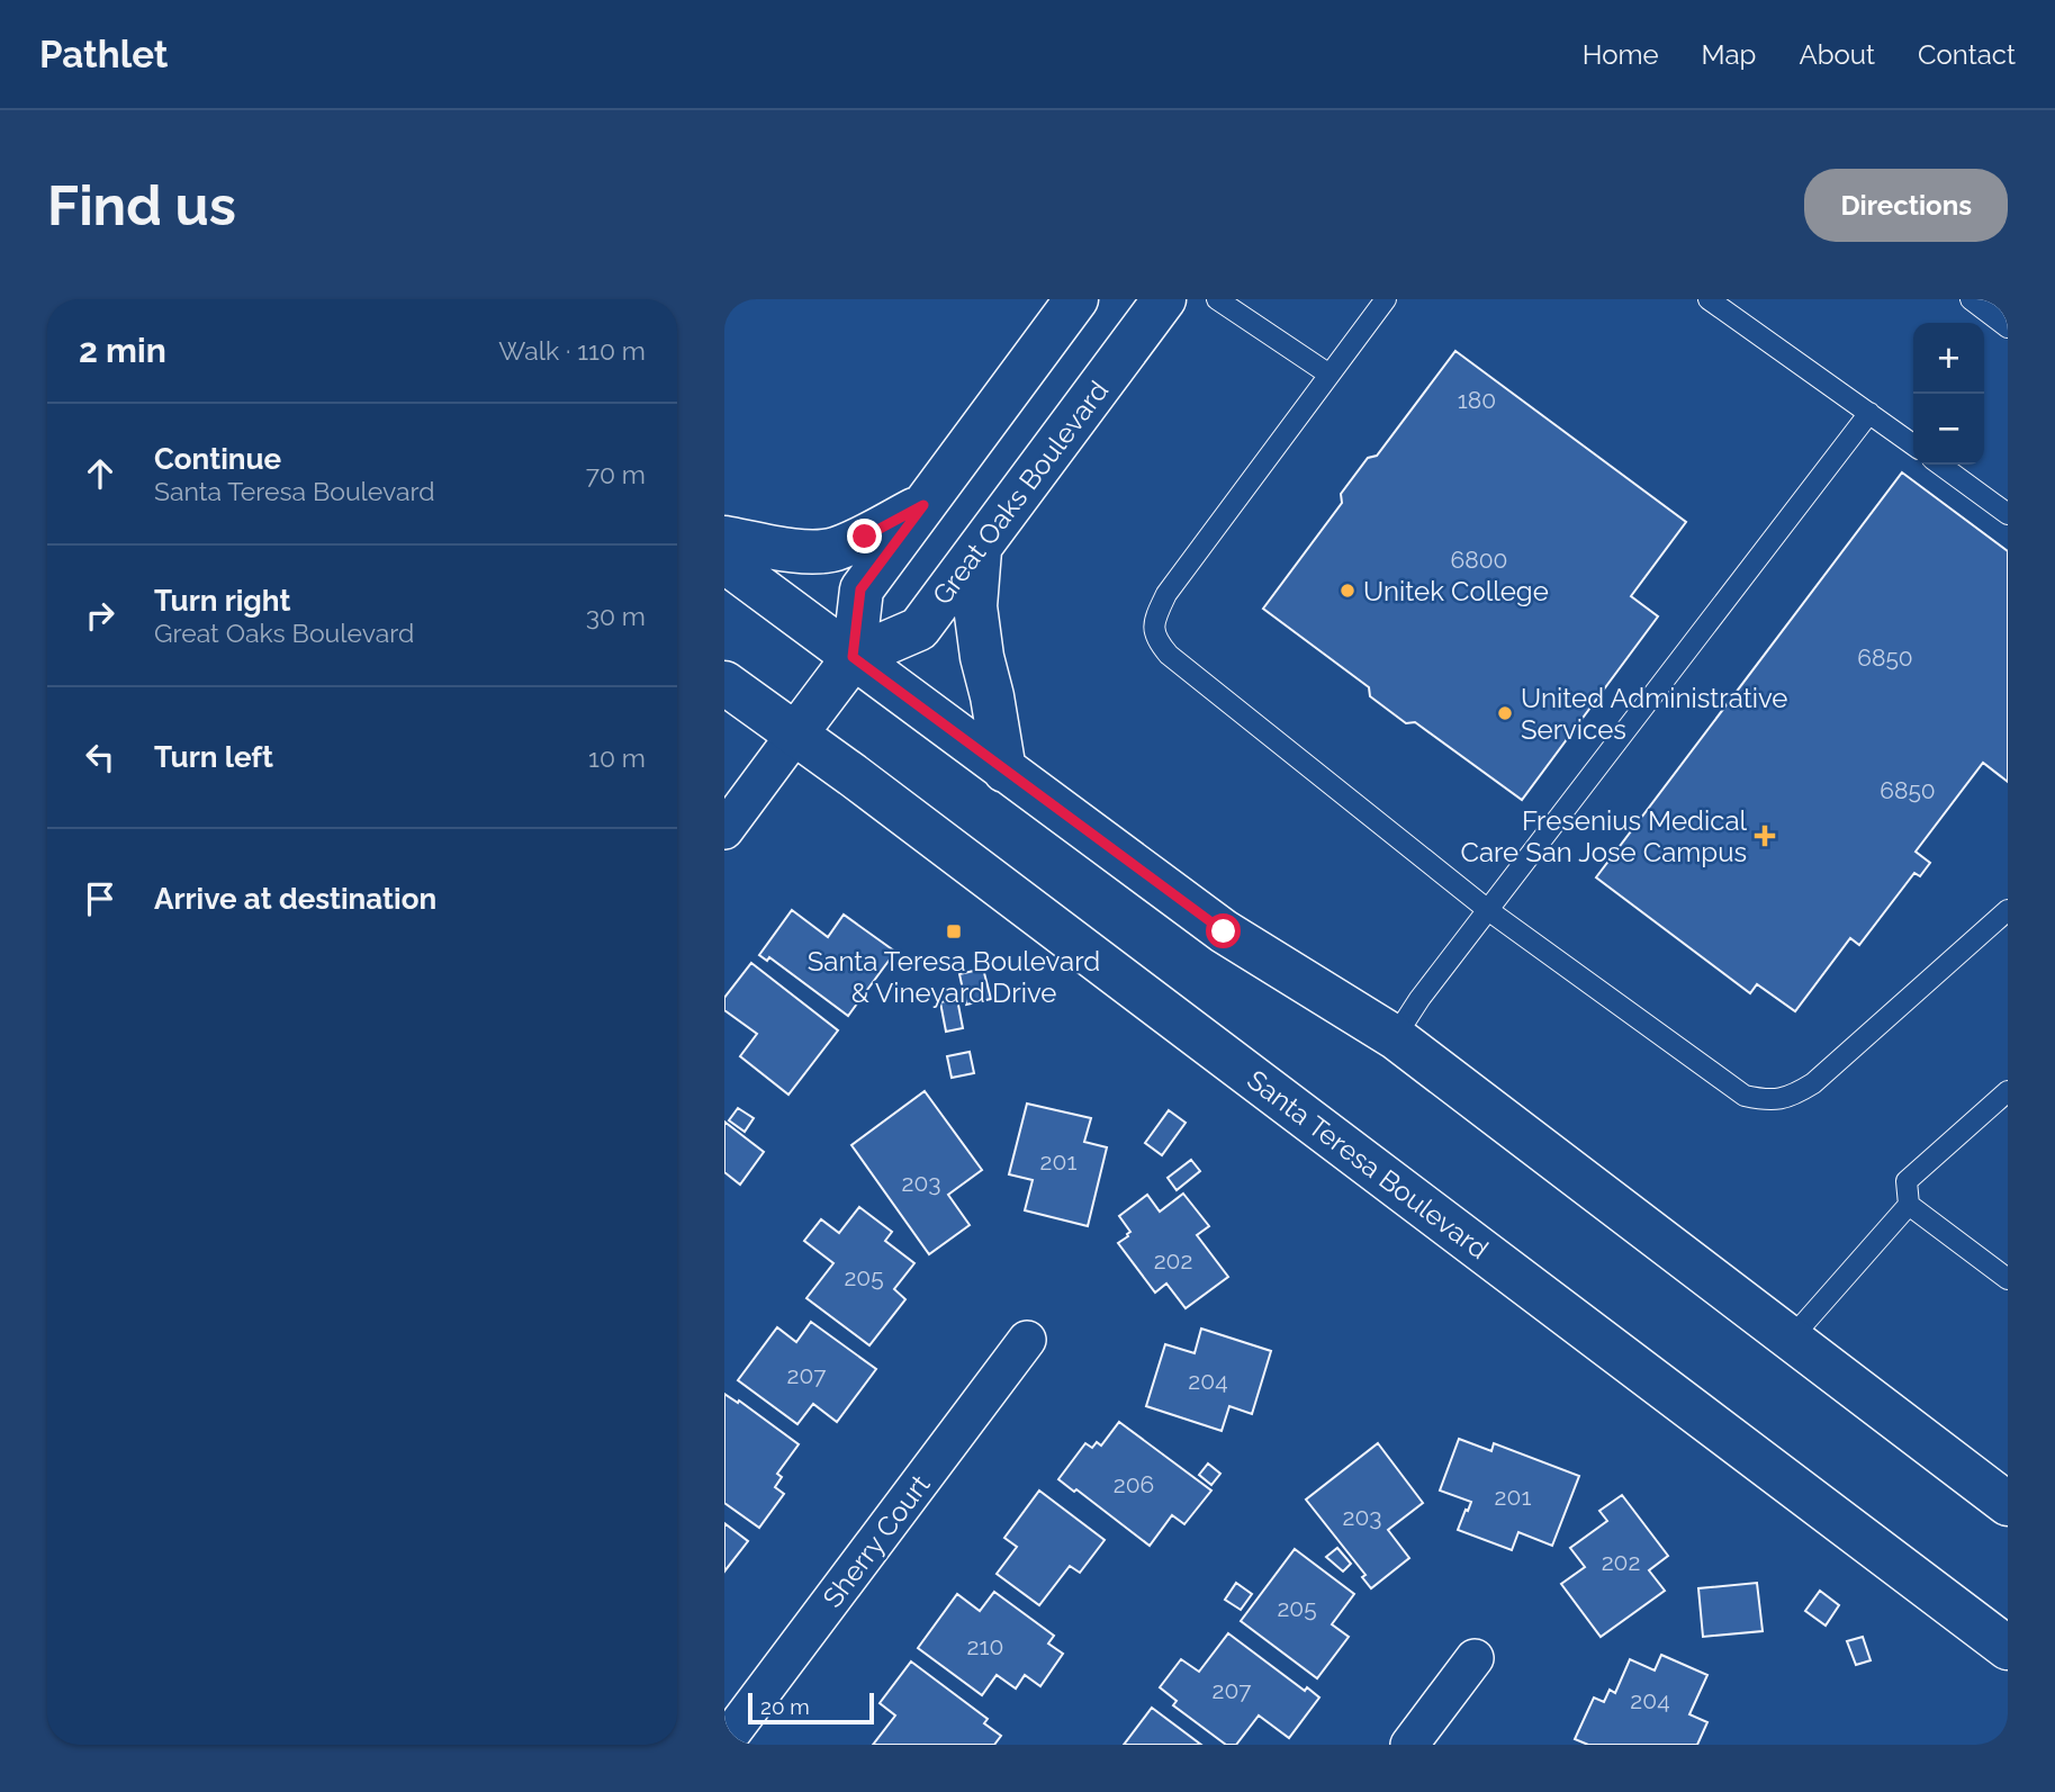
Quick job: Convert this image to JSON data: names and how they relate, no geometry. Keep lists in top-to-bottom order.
{
  "streets": {
    "main road": ["Great Oaks Boulevard", "Santa Teresa Boulevard"],
    "street": ["Sherry Court"]
  },
  "places": {
    "other": ["Unitek College", "United Administrative Services"],
    "health": ["Fresenius Medical Care San Jose Campus"],
    "transit": ["Santa Teresa Boulevard & Vineyard Drive"]
  },
  "house_numbers": [
    "180",
    "6800",
    "6850",
    "6850",
    "201",
    "203",
    "202",
    "205",
    "207",
    "204",
    "206",
    "201",
    "203",
    "202",
    "205",
    "210",
    "207",
    "204"
  ],
  "scale_bar": "20 m",
  "page": {
    "header": "Pathlet",
    "nav": [
      "Home",
      "Map",
      "About",
      "Contact"
    ],
    "buttons": "Directions",
    "title": "Find us",
    "heading": ["2 min", "Walk · 110 m"],
    "map_buttons": ["+", "−"],
    "list": [
      ["Continue", "Santa Teresa Boulevard", "70 m"],
      ["Turn right", "Great Oaks Boulevard", "30 m"],
      ["Turn left", "10 m"],
      "Arrive at destination"
    ],
    "scale": "20 m"
  }
}
